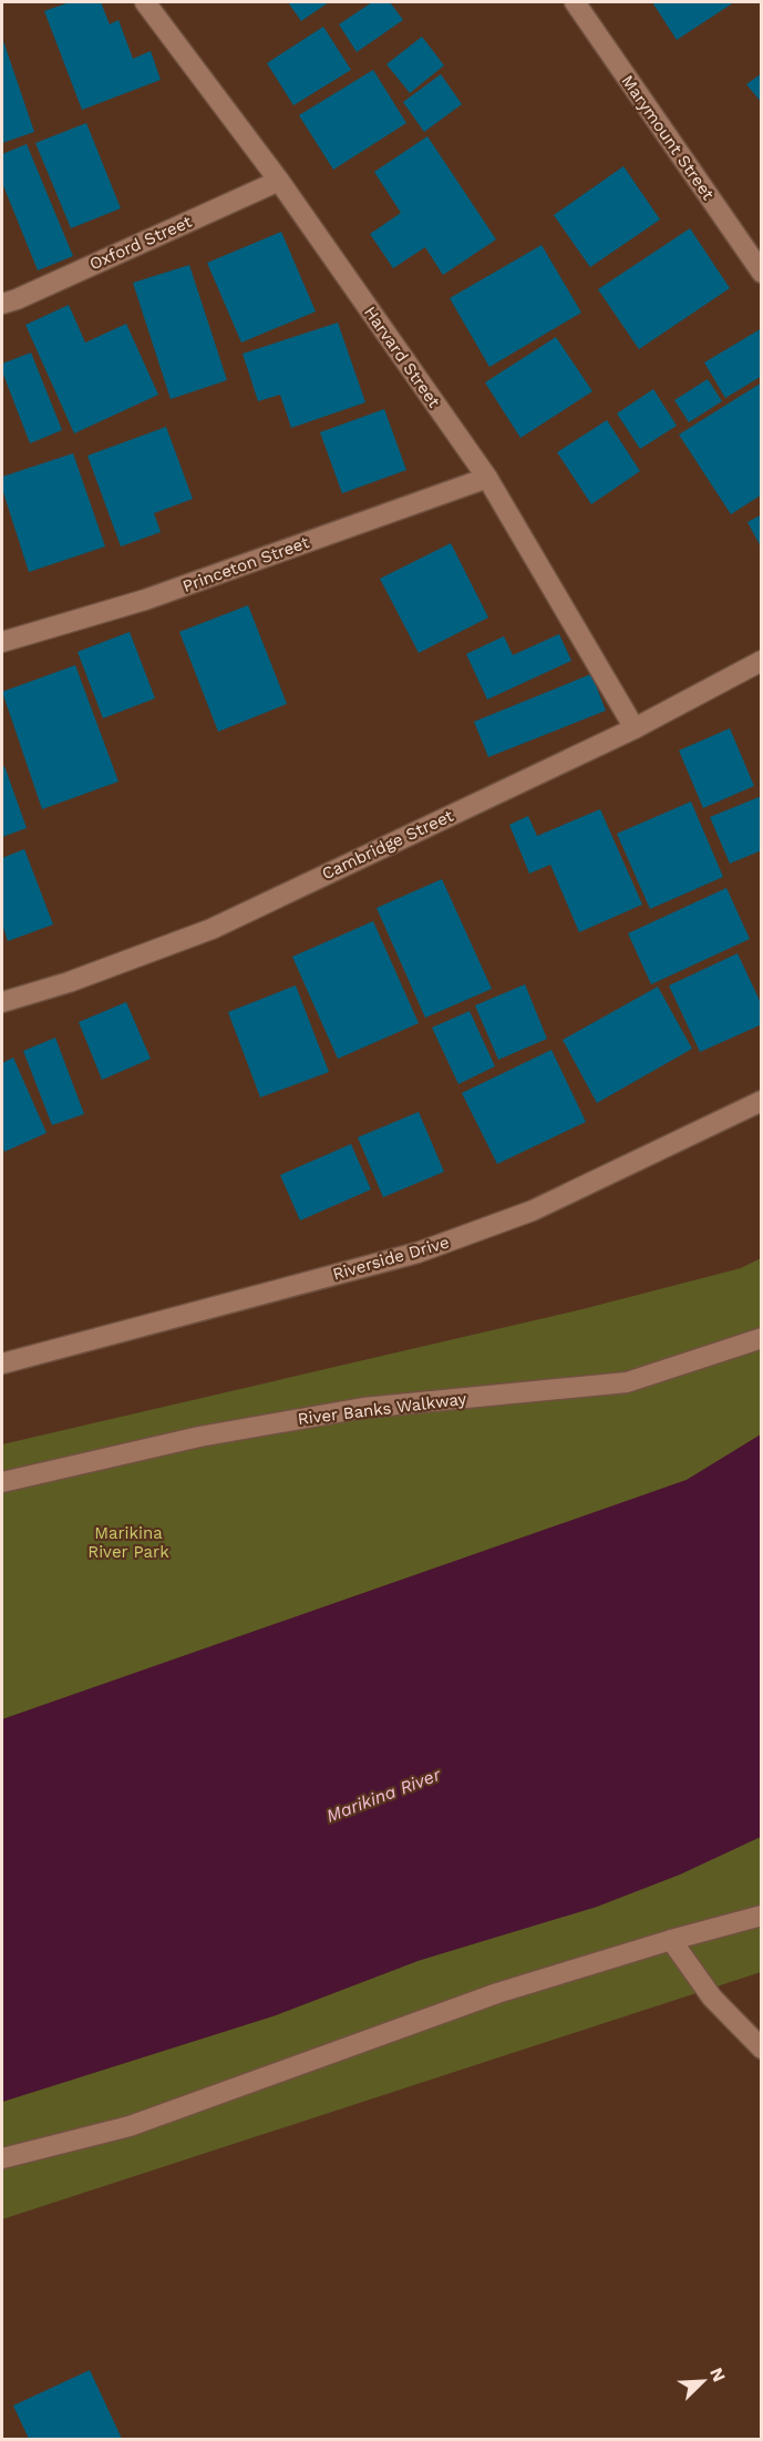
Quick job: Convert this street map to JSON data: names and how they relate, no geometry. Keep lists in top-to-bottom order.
{
  "streets": {
    "street": [
      "Marymount Street",
      "Oxford Street",
      "Harvard Street",
      "Princeton Street",
      "Cambridge Street",
      "Riverside Drive",
      "River Banks Walkway"
    ]
  },
  "crossings": [
    ["Oxford Street", "Harvard Street"],
    ["Harvard Street", "Princeton Street"],
    ["Harvard Street", "Cambridge Street"]
  ],
  "water": ["Marikina River"],
  "parks": ["Marikina River Park"],
  "north": "top right"
}
